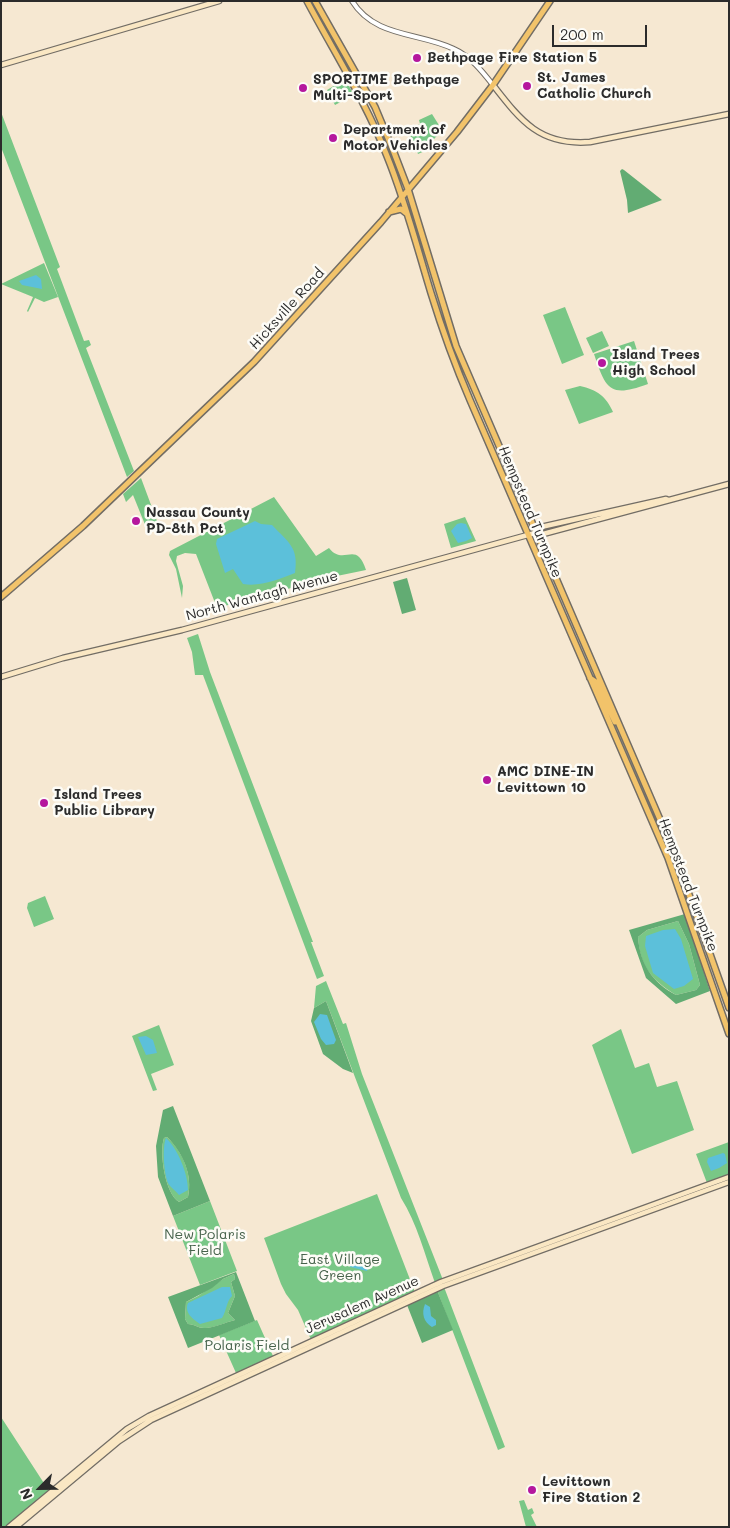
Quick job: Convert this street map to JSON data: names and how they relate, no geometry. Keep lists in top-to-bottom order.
{
  "streets": {
    "main road": [
      "Hicksville Road",
      "Hempstead Turnpike",
      "North Wantagh Avenue",
      "Jerusalem Avenue"
    ]
  },
  "crossings": [
    ["Hicksville Road", "Hempstead Turnpike"],
    ["Hempstead Turnpike", "North Wantagh Avenue"]
  ],
  "parks": ["New Polaris Field", "East Village Green", "Polaris Field"],
  "places": [
    "Bethpage Fire Station 5",
    "St. James Catholic Church",
    "SPORTIME Bethpage Multi-Sport",
    "Department of Motor Vehicles",
    "Island Trees High School",
    "Nassau County PD-8th Pct",
    "AMC DINE-IN Levittown 10",
    "Island Trees Public Library",
    "Levittown Fire Station 2"
  ],
  "scale_bar": "200 m",
  "north": "bottom left"
}
